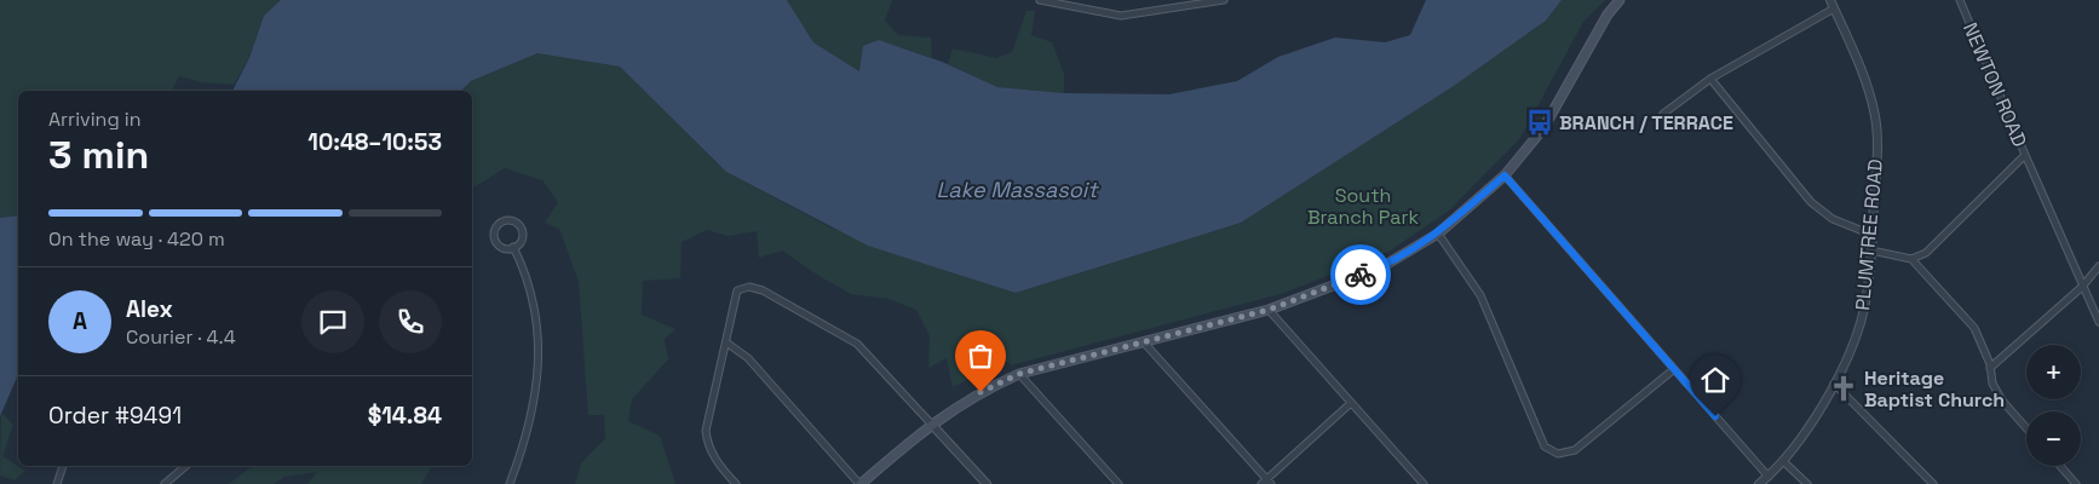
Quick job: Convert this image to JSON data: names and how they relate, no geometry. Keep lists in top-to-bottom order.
{
  "streets": {
    "street": ["NEWTON ROAD", "PLUMTREE ROAD"]
  },
  "water": ["Lake Massasoit"],
  "parks": ["South Branch Park"],
  "places": {
    "bus stop": ["BRANCH / TERRACE"],
    "church": ["Heritage Baptist Church"]
  },
  "page": {
    "heading": ["3 min", "Arriving in", "10:48–10:53"],
    "panel": [
      "Alex",
      "Courier · 4.4",
      "Order #9491",
      "$14.84"
    ],
    "bar": "On the way · 420 m",
    "round": "A",
    "map_buttons": ["+", "−"]
  }
}
